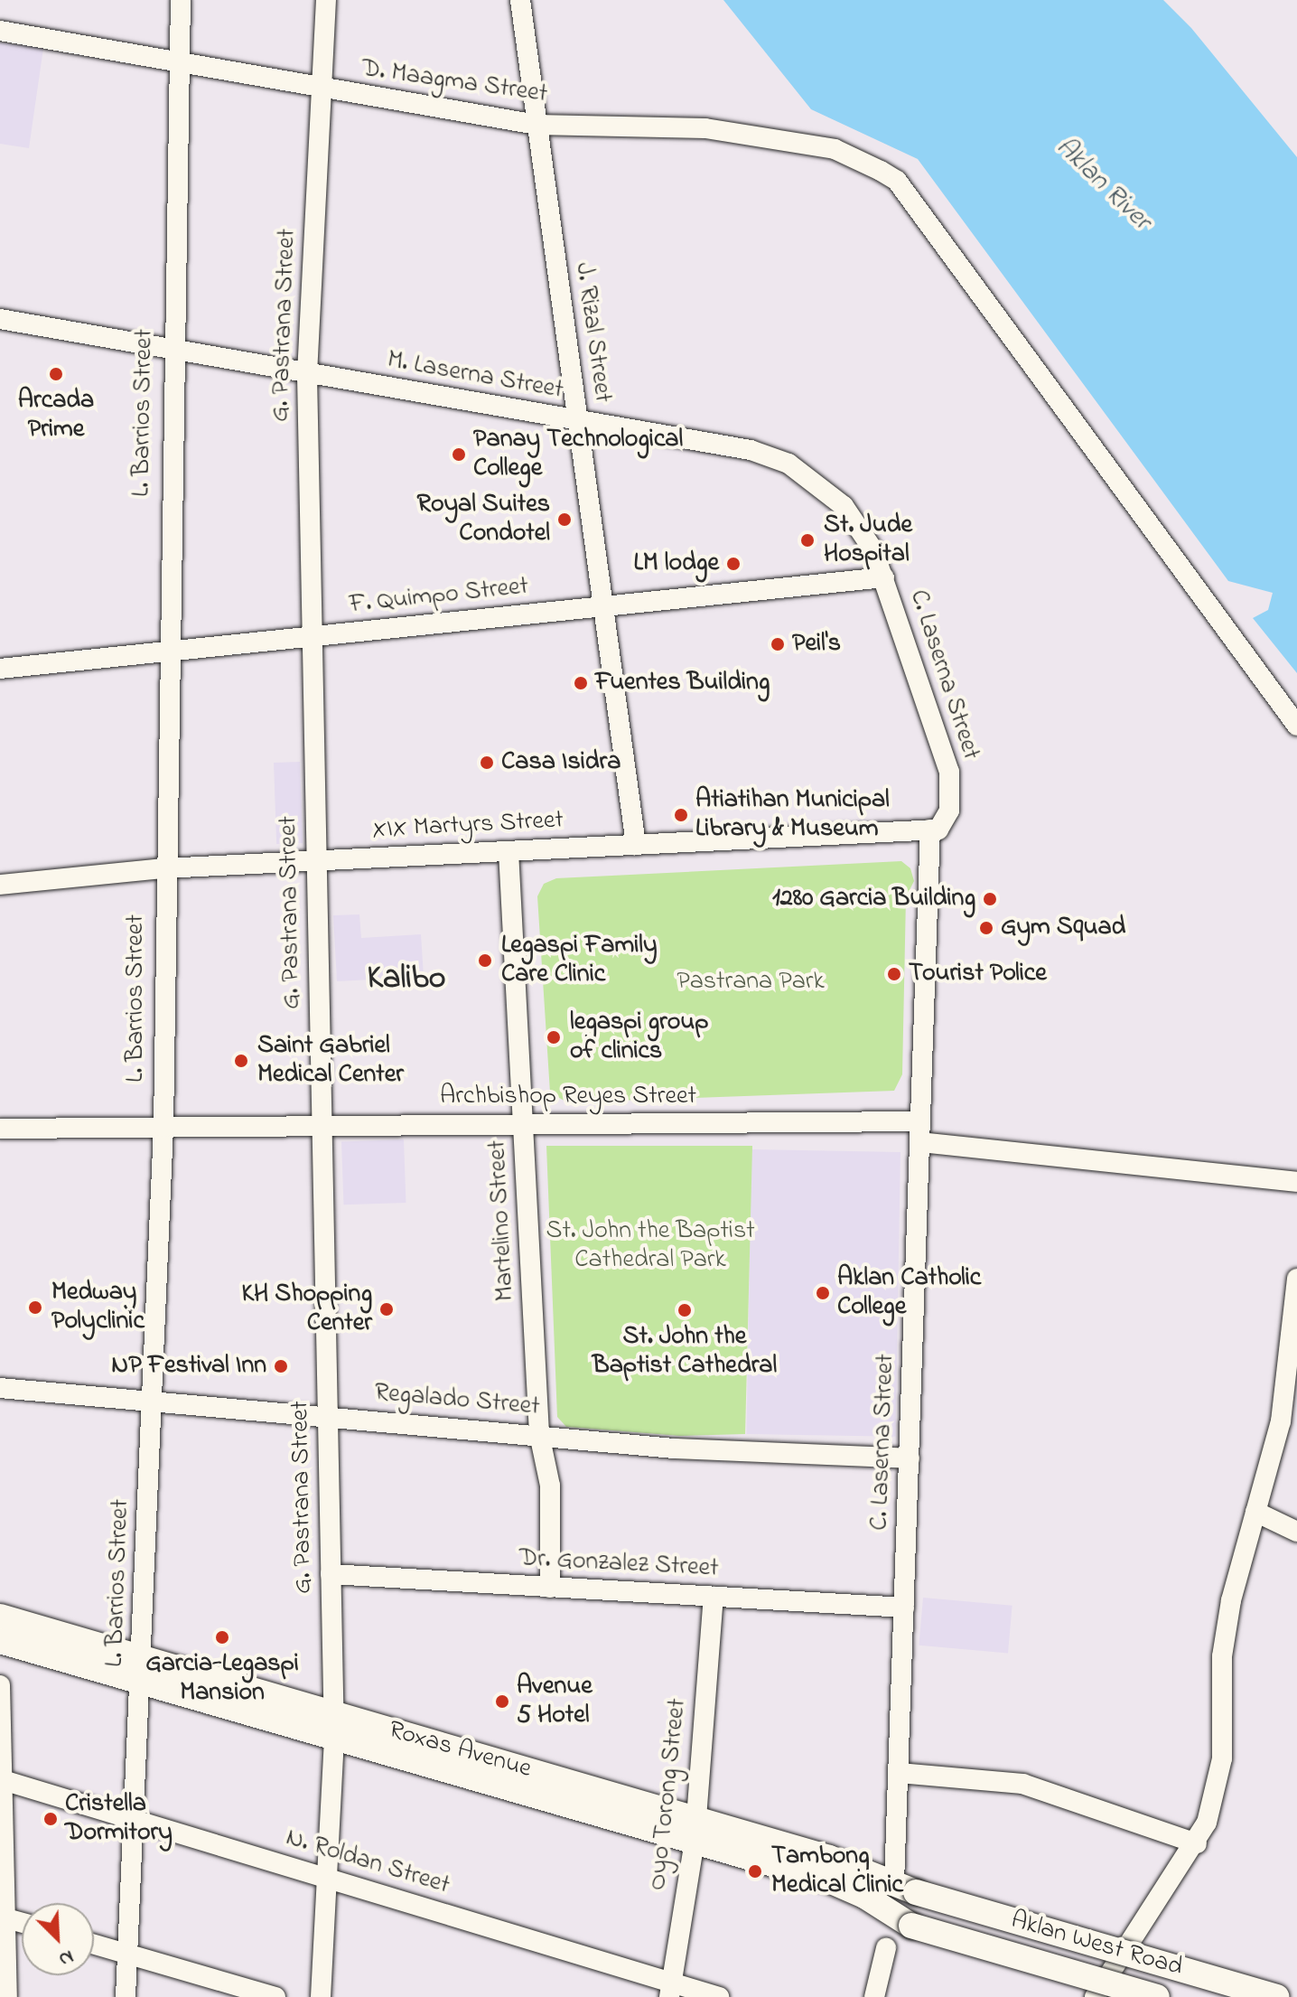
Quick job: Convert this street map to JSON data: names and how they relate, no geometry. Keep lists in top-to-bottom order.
{
  "streets": {
    "main road": ["Roxas Avenue", "Aklan West Road"],
    "street": [
      "D. Maagma Street",
      "G. Pastrana Street",
      "J. Rizal Street",
      "M. Laserna Street",
      "L. Barrios Street",
      "F. Quimpo Street",
      "C. Laserna Street",
      "XIX Martyrs Street",
      "Archbishop Reyes Street",
      "Martelino Street",
      "Regalado Street",
      "Dr. Gonzalez Street",
      "Oyo Torong Street",
      "N. Roldan Street"
    ]
  },
  "crossings": [
    ["D. Maagma Street", "G. Pastrana Street"],
    ["D. Maagma Street", "J. Rizal Street"],
    ["D. Maagma Street", "L. Barrios Street"],
    ["G. Pastrana Street", "M. Laserna Street"],
    ["G. Pastrana Street", "F. Quimpo Street"],
    ["G. Pastrana Street", "XIX Martyrs Street"],
    ["G. Pastrana Street", "Archbishop Reyes Street"],
    ["G. Pastrana Street", "Regalado Street"],
    ["G. Pastrana Street", "Dr. Gonzalez Street"],
    ["G. Pastrana Street", "Roxas Avenue"],
    ["G. Pastrana Street", "N. Roldan Street"],
    ["J. Rizal Street", "M. Laserna Street"],
    ["J. Rizal Street", "F. Quimpo Street"],
    ["J. Rizal Street", "XIX Martyrs Street"],
    ["M. Laserna Street", "L. Barrios Street"],
    ["M. Laserna Street", "F. Quimpo Street"],
    ["M. Laserna Street", "C. Laserna Street"],
    ["L. Barrios Street", "F. Quimpo Street"],
    ["L. Barrios Street", "XIX Martyrs Street"],
    ["L. Barrios Street", "Archbishop Reyes Street"],
    ["L. Barrios Street", "Regalado Street"],
    ["L. Barrios Street", "Roxas Avenue"],
    ["L. Barrios Street", "N. Roldan Street"],
    ["F. Quimpo Street", "C. Laserna Street"],
    ["C. Laserna Street", "XIX Martyrs Street"],
    ["C. Laserna Street", "Archbishop Reyes Street"],
    ["C. Laserna Street", "Regalado Street"],
    ["C. Laserna Street", "Dr. Gonzalez Street"],
    ["C. Laserna Street", "Roxas Avenue"],
    ["C. Laserna Street", "Aklan West Road"],
    ["XIX Martyrs Street", "Martelino Street"],
    ["Archbishop Reyes Street", "Martelino Street"],
    ["Martelino Street", "Regalado Street"],
    ["Martelino Street", "Dr. Gonzalez Street"],
    ["Dr. Gonzalez Street", "Oyo Torong Street"],
    ["Roxas Avenue", "Oyo Torong Street"],
    ["Roxas Avenue", "Aklan West Road"],
    ["Oyo Torong Street", "N. Roldan Street"]
  ],
  "districts": ["Kalibo"],
  "water": ["Aklan River"],
  "parks": ["Pastrana Park", "St. John the Baptist Cathedral Park"],
  "places": [
    "Arcada Prime",
    "Panay Technological College",
    "Royal Suites Condotel",
    "St. Jude Hospital",
    "LM lodge",
    "Peil's",
    "Fuentes Building",
    "Casa Isidra",
    "Atiatihan Municipal Library & Museum",
    "1280 Garcia Building",
    "Gym Squad",
    "Legaspi Family Care Clinic",
    "Tourist Police",
    "legaspi group of clinics",
    "Saint Gabriel Medical Center",
    "Aklan Catholic College",
    "Medway Polyclinic",
    "KH Shopping Center",
    "St. John the Baptist Cathedral",
    "NP Festival Inn",
    "Garcia-Legaspi Mansion",
    "Avenue 5 Hotel",
    "Cristella Dormitory",
    "Tambong Medical Clinic"
  ],
  "north": "bottom right"
}
